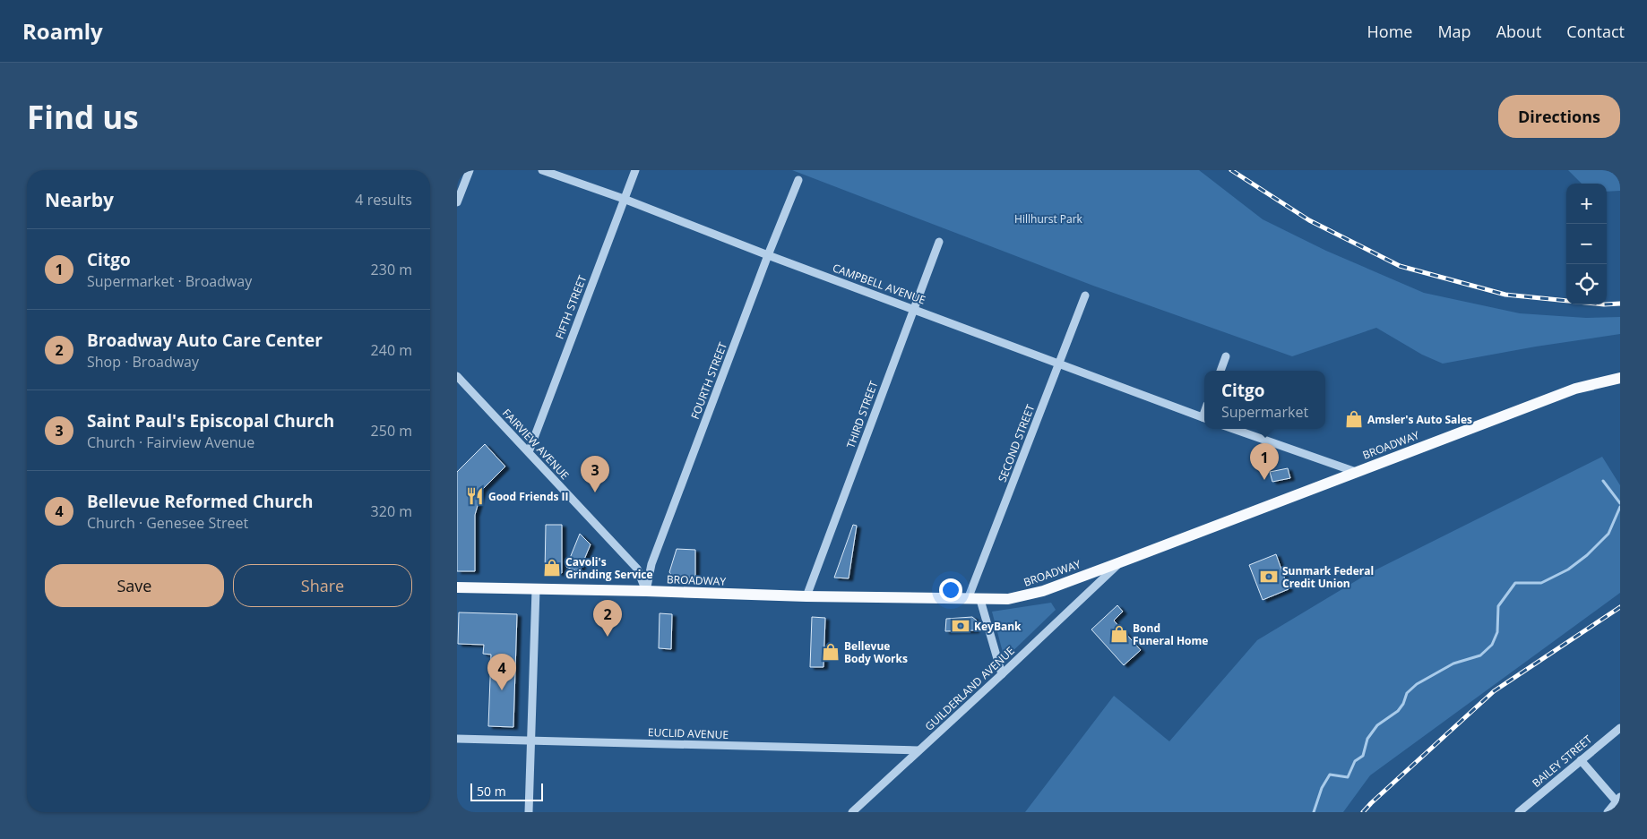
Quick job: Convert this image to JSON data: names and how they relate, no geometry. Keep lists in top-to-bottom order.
{
  "streets": {
    "main road": ["BROADWAY"],
    "street": [
      "CAMPBELL AVENUE",
      "FIFTH STREET",
      "FOURTH STREET",
      "THIRD STREET",
      "SECOND STREET",
      "FAIRVIEW AVENUE",
      "GUILDERLAND AVENUE",
      "EUCLID AVENUE",
      "BAILEY STREET"
    ]
  },
  "crossings": [
    ["CAMPBELL AVENUE", "FIFTH STREET"],
    ["CAMPBELL AVENUE", "FOURTH STREET"],
    ["CAMPBELL AVENUE", "THIRD STREET"],
    ["CAMPBELL AVENUE", "SECOND STREET"],
    ["FIFTH STREET", "FAIRVIEW AVENUE"],
    ["FOURTH STREET", "FAIRVIEW AVENUE"],
    ["FOURTH STREET", "BROADWAY"],
    ["THIRD STREET", "BROADWAY"],
    ["SECOND STREET", "BROADWAY"],
    ["FAIRVIEW AVENUE", "BROADWAY"],
    ["BROADWAY", "GUILDERLAND AVENUE"],
    ["GUILDERLAND AVENUE", "EUCLID AVENUE"]
  ],
  "parks": ["Hillhurst Park"],
  "places": {
    "shop": [
      "Amsler's Auto Sales",
      "Cavoli's Grinding Service",
      "Bond Funeral Home",
      "Bellevue Body Works"
    ],
    "restaurant": ["Good Friends II"],
    "bank": ["Sunmark Federal Credit Union", "KeyBank"]
  },
  "scale_bar": "50 m",
  "page": {
    "header": "Roamly",
    "nav": [
      "Home",
      "Map",
      "About",
      "Contact"
    ],
    "buttons": [
      "Directions",
      ["Save", "Share"]
    ],
    "title": "Find us",
    "heading": ["Nearby", "4 results"],
    "map_buttons": ["+", "−"],
    "list": [
      {
        "mark": "1",
        "name": "Citgo",
        "note": "Supermarket · Broadway",
        "value": "230 m"
      },
      {
        "mark": "2",
        "name": "Broadway Auto Care Center",
        "note": "Shop · Broadway",
        "value": "240 m"
      },
      {
        "mark": "3",
        "name": "Saint Paul's Episcopal Church",
        "note": "Church · Fairview Avenue",
        "value": "250 m"
      },
      {
        "mark": "4",
        "name": "Bellevue Reformed Church",
        "note": "Church · Genesee Street",
        "value": "320 m"
      }
    ],
    "popup": ["Citgo", "Supermarket"],
    "pins": [
      "1",
      "3",
      "2",
      "4"
    ],
    "scale": "50 m"
  }
}
